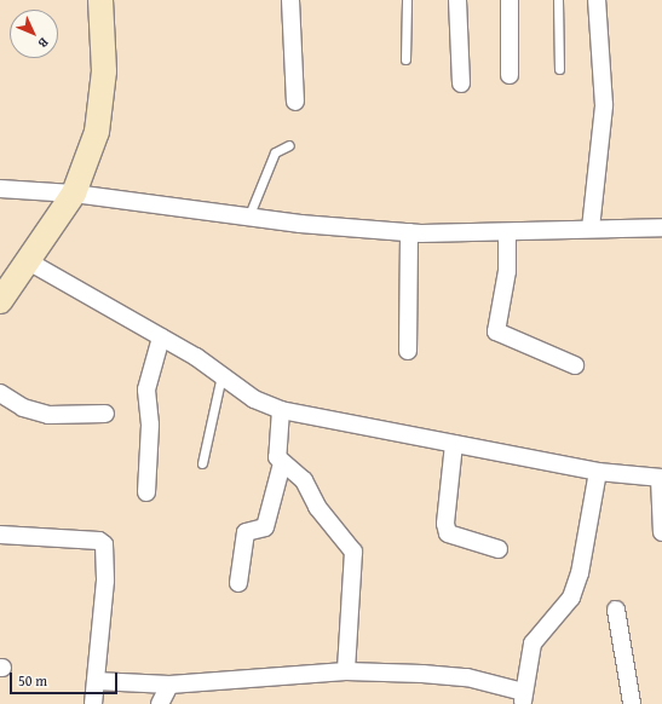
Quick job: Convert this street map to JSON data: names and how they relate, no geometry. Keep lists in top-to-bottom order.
{
  "scale_bar": "50 m",
  "north": "bottom right"
}
